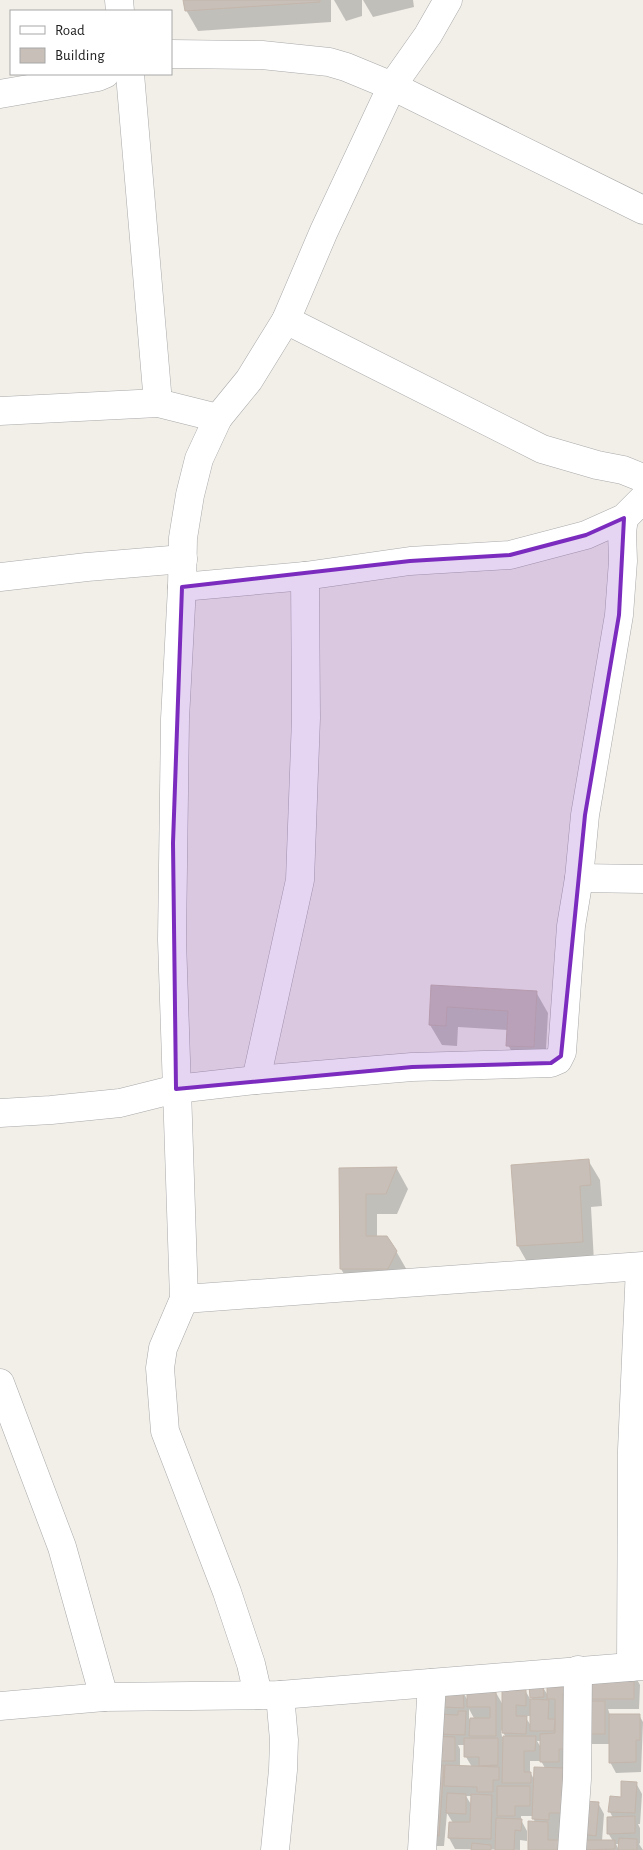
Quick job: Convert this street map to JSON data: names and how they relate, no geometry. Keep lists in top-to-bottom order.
{
  "legend": ["Road", "Building"]
}
